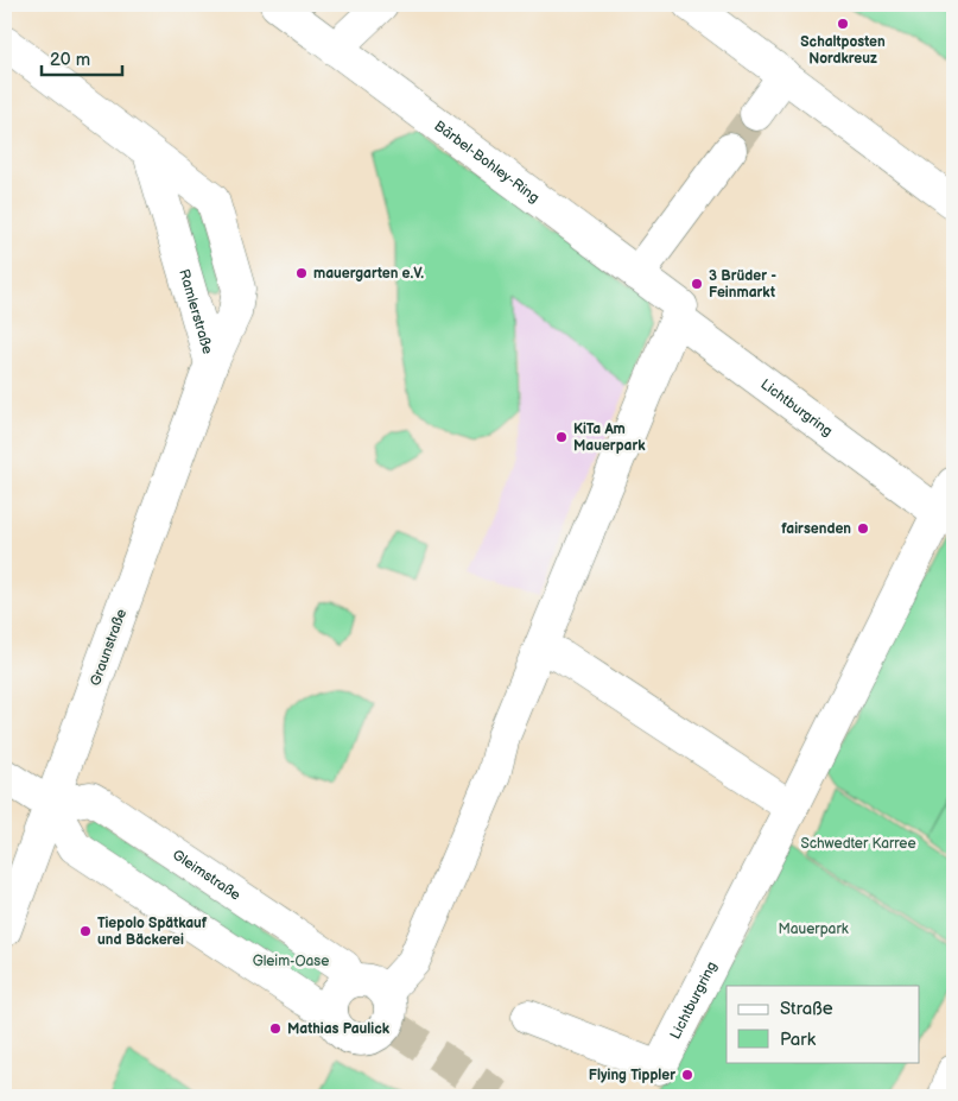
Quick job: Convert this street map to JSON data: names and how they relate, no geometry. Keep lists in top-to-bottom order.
{
  "streets": {
    "street": [
      "Bärbel-Bohley-Ring",
      "Ramlerstraße",
      "Lichtburgring",
      "Graunstraße",
      "Gleimstraße"
    ]
  },
  "crossings": [
    ["Bärbel-Bohley-Ring", "Lichtburgring"],
    ["Ramlerstraße", "Graunstraße"],
    ["Graunstraße", "Gleimstraße"]
  ],
  "parks": ["Schwedter Karree", "Mauerpark", "Gleim-Oase"],
  "places": [
    "Schaltposten Nordkreuz",
    "mauergarten e.V.",
    "3 Brüder - Feinmarkt",
    "KiTa Am Mauerpark",
    "fairsenden",
    "Tiepolo Spätkauf und Bäckerei",
    "Mathias Paulick",
    "Flying Tippler"
  ],
  "legend": ["Straße", "Park"],
  "scale_bar": "20 m"
}
